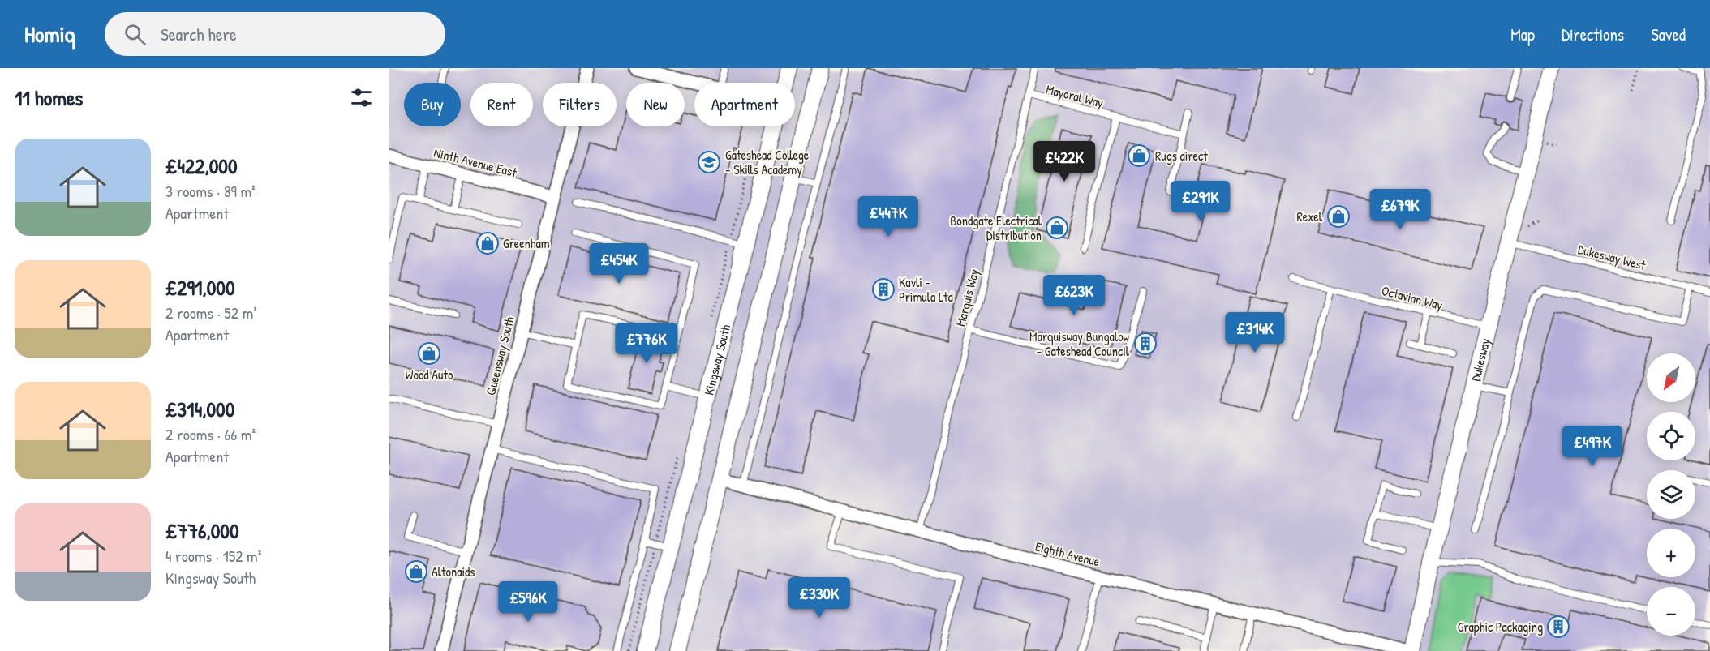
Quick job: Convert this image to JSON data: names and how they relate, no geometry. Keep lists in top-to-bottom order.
{
  "streets": {
    "street": [
      "Ninth Avenue East",
      "Queensway South",
      "Kingsway South",
      "Dukesway",
      "Eighth Avenue"
    ],
    "lane": [
      "Mayoral Way",
      "Dukesway West",
      "Marquis Way",
      "Octavian Way"
    ]
  },
  "crossings": [
    ["Mayoral Way", "Marquis Way"],
    ["Ninth Avenue East", "Queensway South"],
    ["Dukesway West", "Dukesway"],
    ["Marquis Way", "Eighth Avenue"],
    ["Octavian Way", "Dukesway"],
    ["Dukesway", "Eighth Avenue"]
  ],
  "places": {
    "shop": [
      "Rugs direct",
      "Rexel",
      "Bondgate Electrical Distribution",
      "Greenham",
      "Wood Auto",
      "Altonaids"
    ],
    "school or university": ["Gateshead College - Skills Academy"],
    "building": ["Kavli - Primula Ltd", "Marquisway Bungalow - Gateshead Council", "Graphic Packaging"]
  },
  "north": "bottom left",
  "page": {
    "header": "Homiq",
    "search": "Search here",
    "nav": ["Map", "Directions", "Saved"],
    "heading": "11 homes",
    "chip": [
      "Buy",
      "Rent",
      "Filters",
      "New",
      "Apartment"
    ],
    "list": [
      {
        "name": "£422,000",
        "note": "3 rooms · 89 m² · Apartment"
      },
      {
        "name": "£291,000",
        "note": "2 rooms · 52 m² · Apartment"
      },
      {
        "name": "£314,000",
        "note": "2 rooms · 66 m² · Apartment"
      },
      {
        "name": "£776,000",
        "note": "4 rooms · 152 m² · Kingsway South"
      }
    ],
    "price": [
      "£422K",
      "£291K",
      "£679K",
      "£447K",
      "£454K",
      "£623K",
      "£314K",
      "£776K",
      "£497K",
      "£330K",
      "£596K"
    ],
    "map_buttons": ["+", "−"]
  }
}
